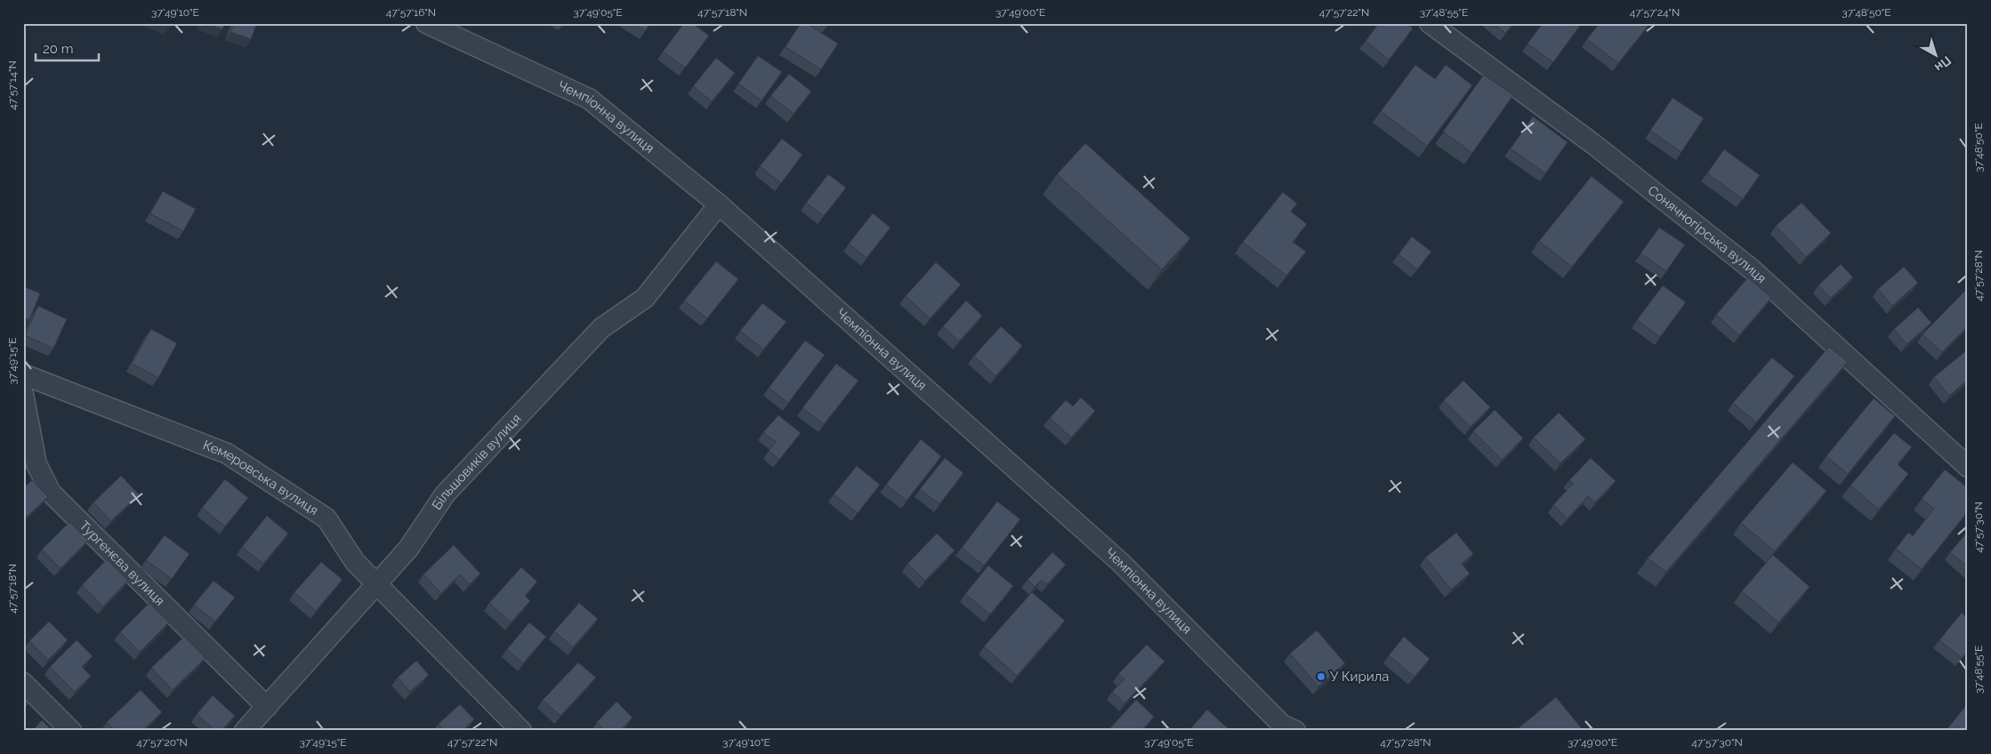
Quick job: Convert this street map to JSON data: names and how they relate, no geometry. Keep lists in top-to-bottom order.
{
  "streets": {
    "street": [
      "Чемпіонна вулиця",
      "Сонячногірська вулиця",
      "Більшовиків вулиця",
      "Кемеровська вулиця",
      "Тургенєва вулиця"
    ]
  },
  "crossings": [
    ["Чемпіонна вулиця", "Більшовиків вулиця"],
    ["Більшовиків вулиця", "Кемеровська вулиця"],
    ["Більшовиків вулиця", "Тургенєва вулиця"]
  ],
  "places": ["У Кирила"],
  "scale_bar": "20 m",
  "north": "bottom right",
  "coordinates": [
    "37°49'10\"E",
    "47°57'16\"N",
    "37°49'05\"E",
    "47°57'18\"N",
    "37°49'00\"E",
    "47°57'22\"N",
    "37°48'55\"E",
    "47°57'24\"N",
    "37°48'50\"E",
    "47°57'14\"N",
    "47°57'28\"N",
    "37°49'15\"E",
    "47°57'30\"N",
    "47°57'20\"N"
  ]
}
